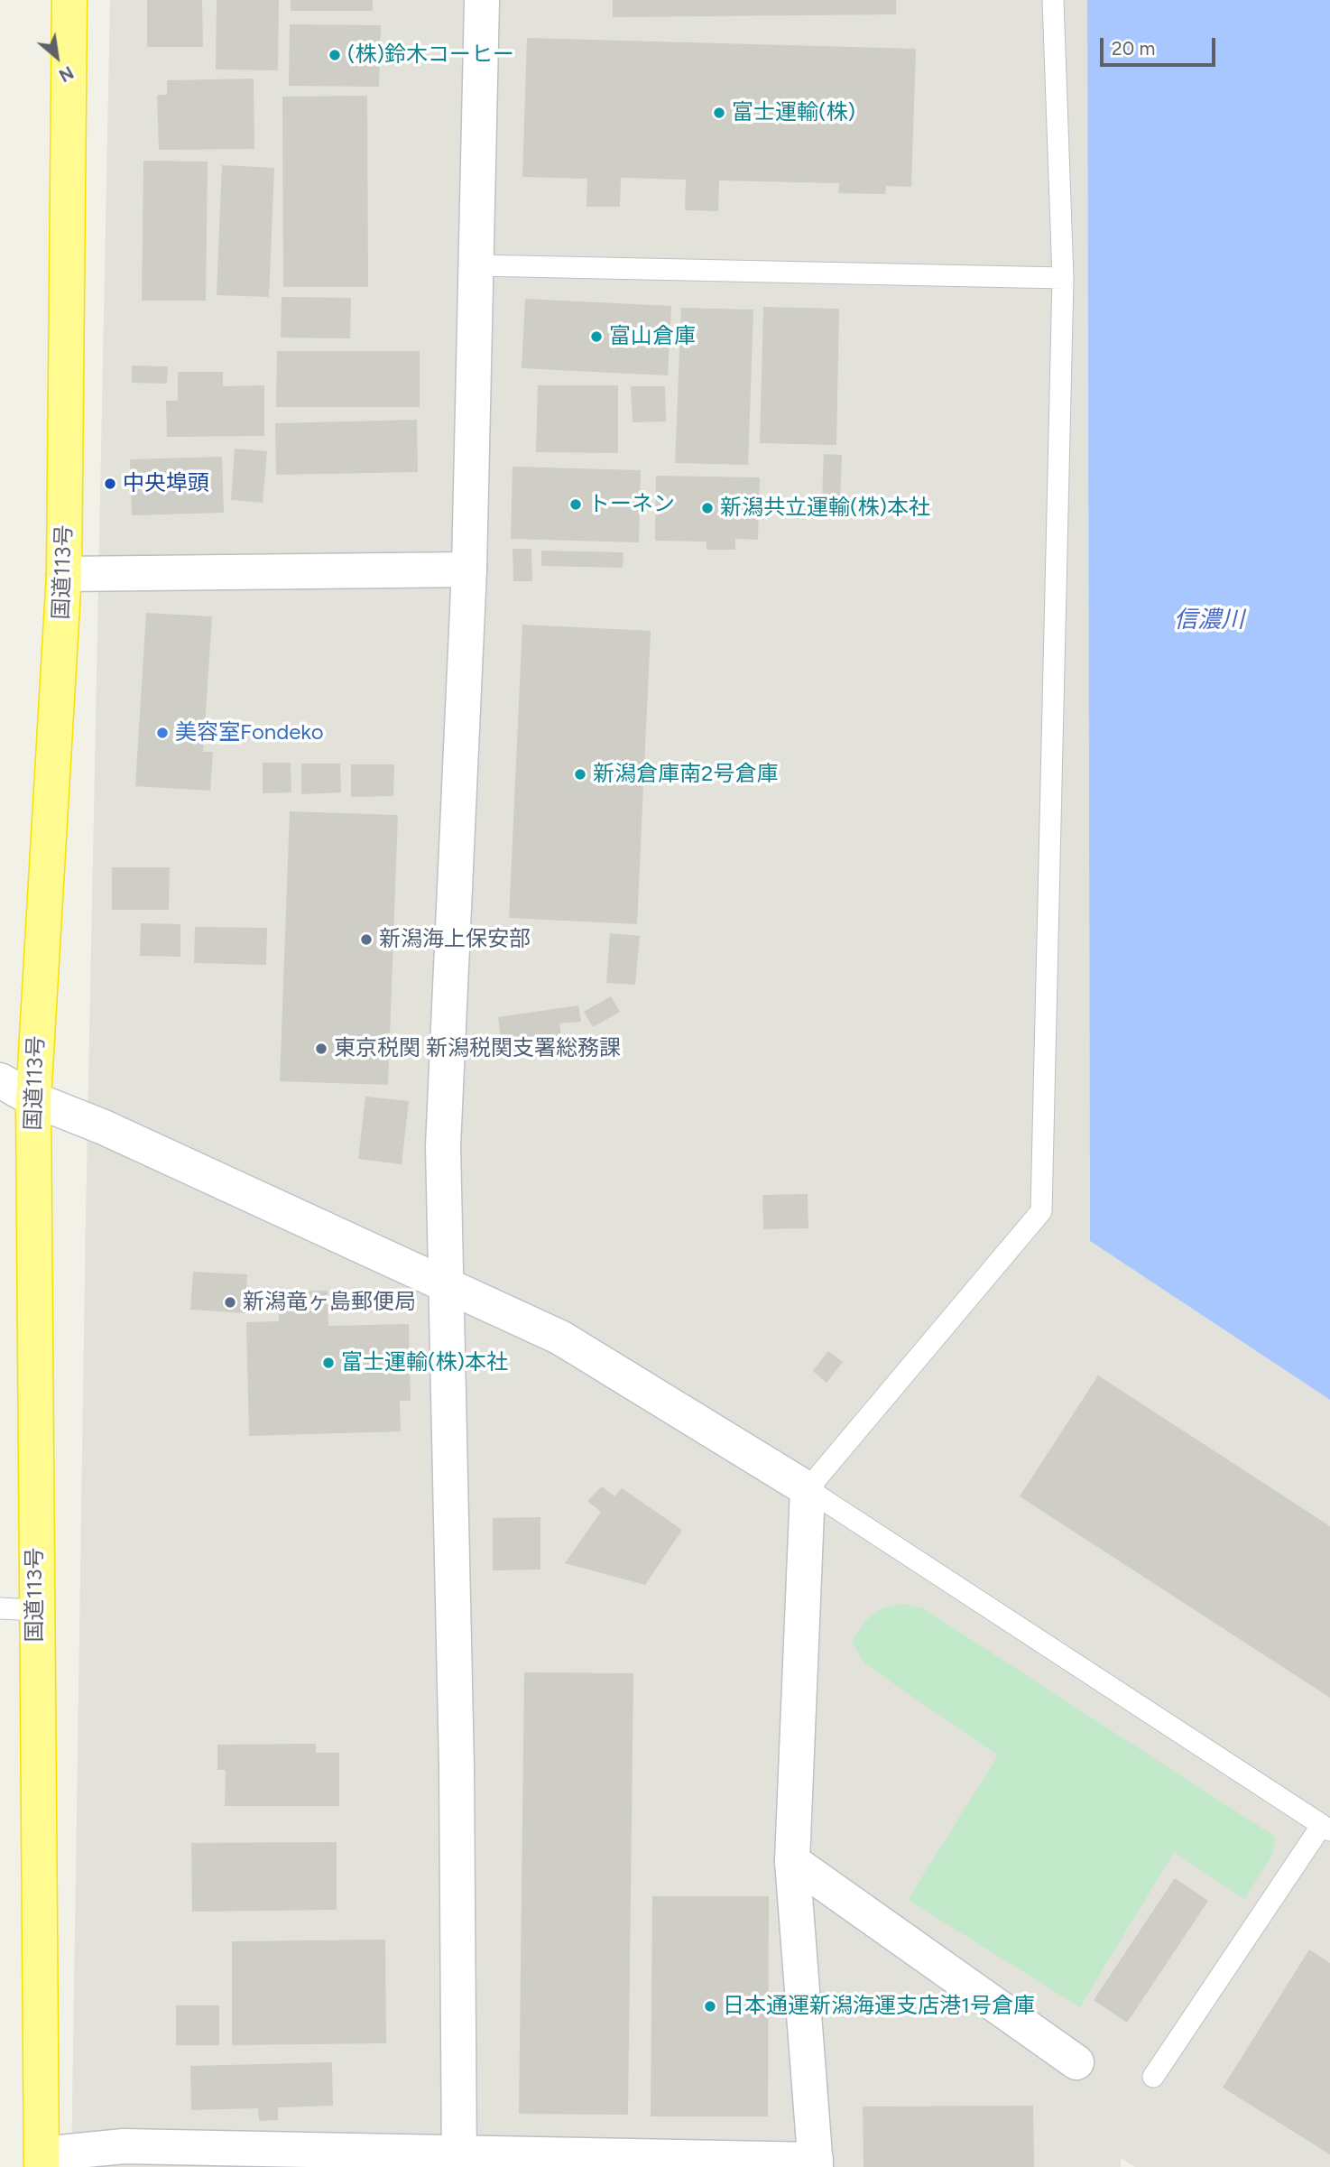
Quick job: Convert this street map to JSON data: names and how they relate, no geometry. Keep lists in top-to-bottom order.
{
  "streets": {
    "highway": ["国道113号"]
  },
  "water": ["信濃川"],
  "places": [
    "(株)鈴木コーヒー",
    "富士運輸(株)",
    "富山倉庫",
    "中央埠頭",
    "トーネン",
    "新潟共立運輸(株)本社",
    "美容室Fondeko",
    "新潟倉庫南2号倉庫",
    "新潟海上保安部",
    "東京税関 新潟税関支署総務課",
    "新潟竜ヶ島郵便局",
    "富士運輸(株)本社",
    "日本通運新潟海運支店港1号倉庫"
  ],
  "scale_bar": "20 m",
  "north": "bottom right"
}
